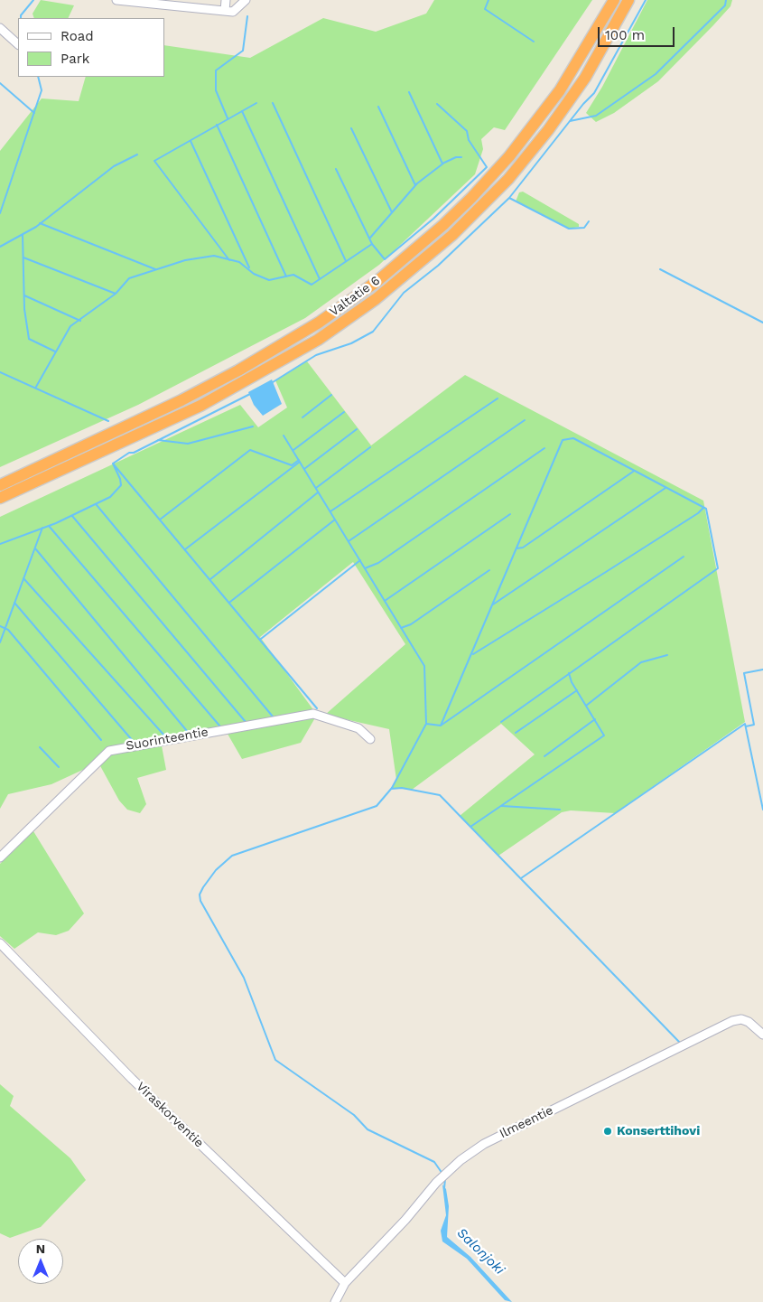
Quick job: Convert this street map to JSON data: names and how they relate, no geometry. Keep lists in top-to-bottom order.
{
  "streets": {
    "highway": ["Valtatie 6"],
    "street": ["Suorinteentie", "Viraskorventie", "Ilmeentie"]
  },
  "crossings": [
    ["Viraskorventie", "Ilmeentie"]
  ],
  "water": ["Salonjoki"],
  "places": ["Konserttihovi"],
  "legend": ["Road", "Park"],
  "scale_bar": "100 m",
  "north": "top"
}
